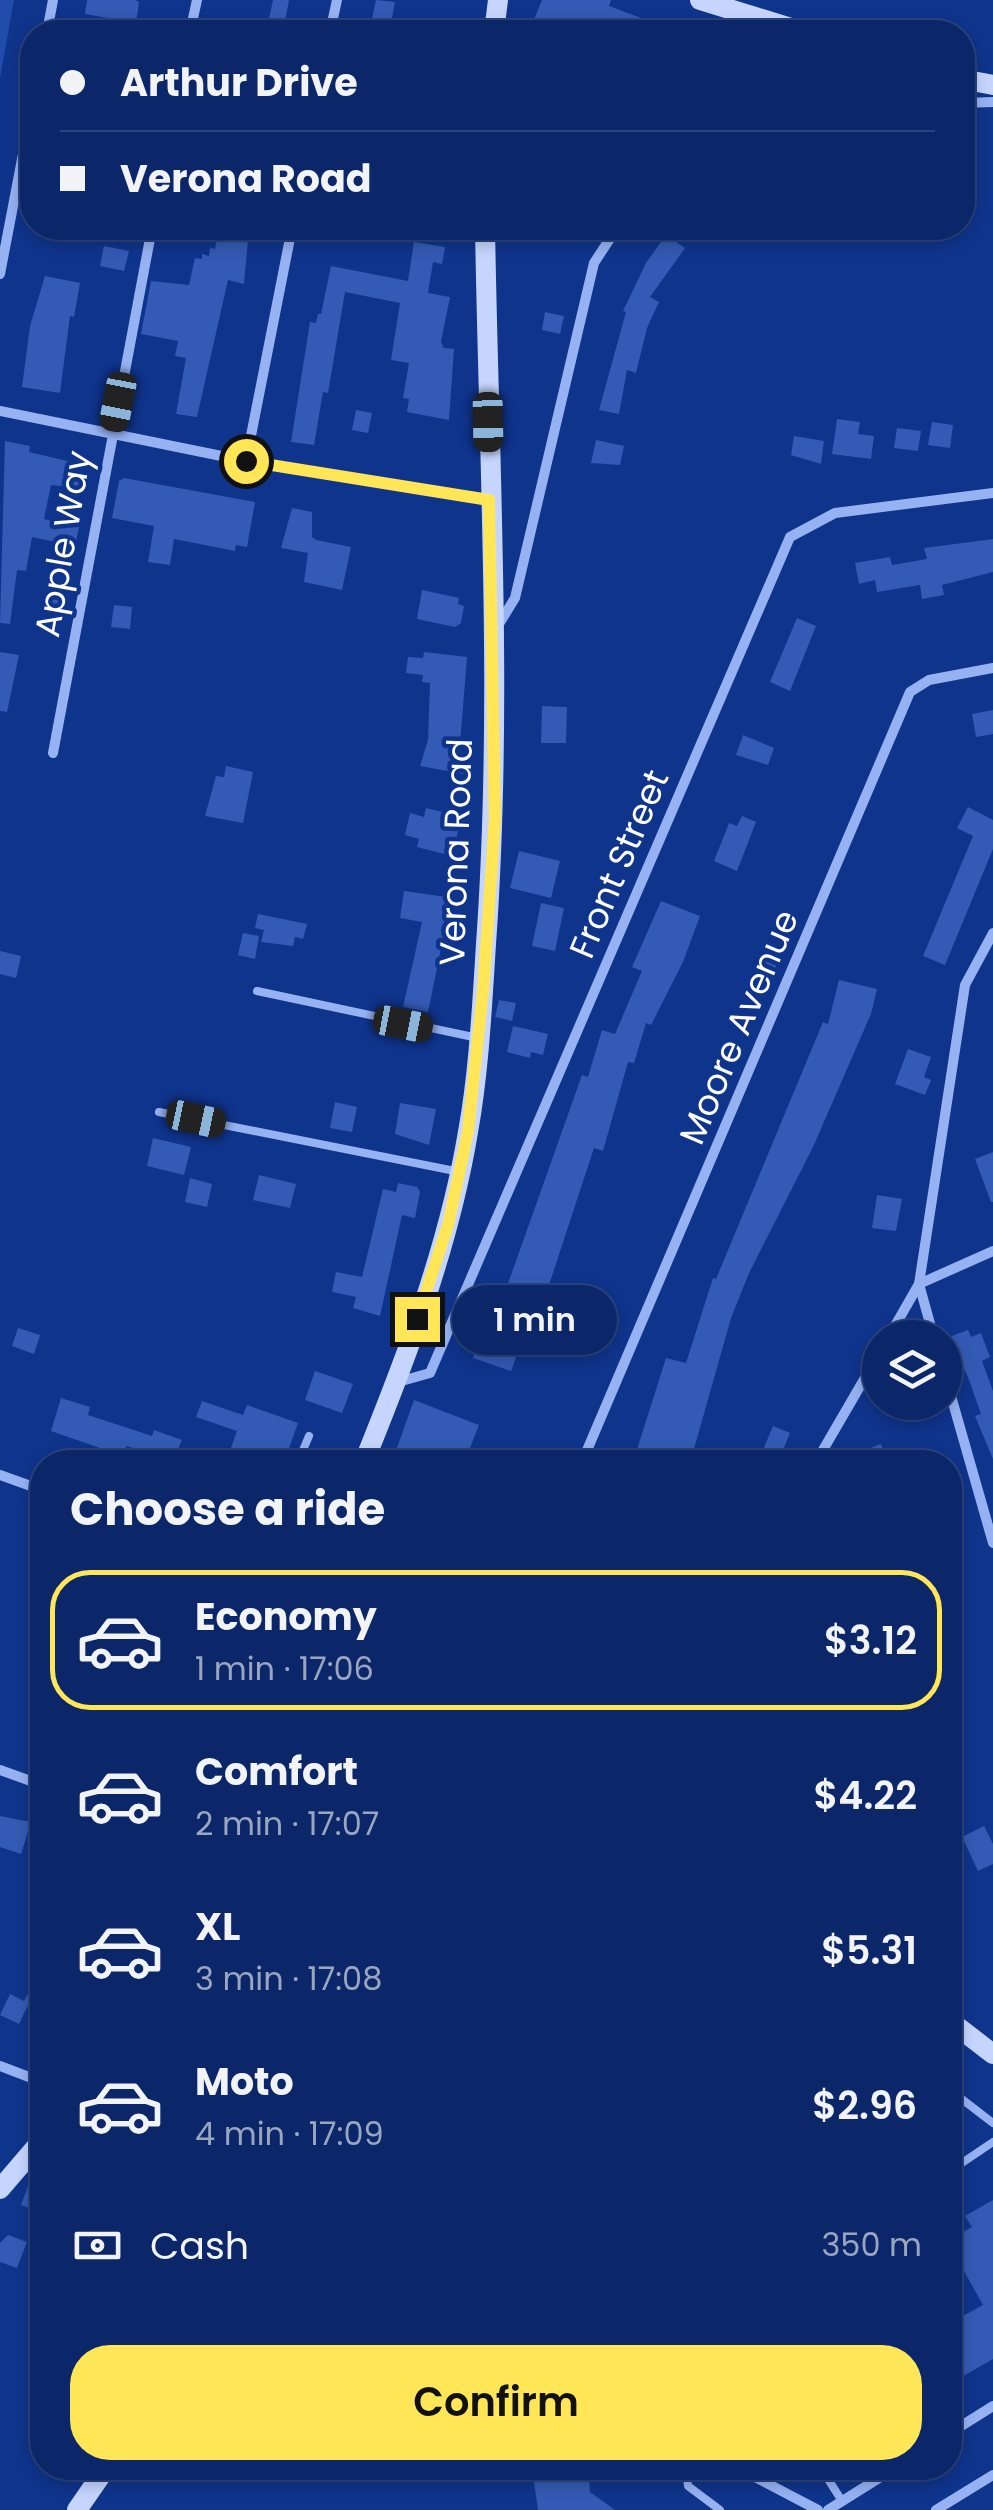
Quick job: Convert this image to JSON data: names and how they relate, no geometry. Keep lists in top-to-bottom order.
{
  "streets": {
    "street": [
      "Apple Way",
      "Verona Road",
      "Front Street",
      "Moore Avenue"
    ]
  },
  "crossings": [
    ["Verona Road", "Front Street"]
  ],
  "page": {
    "banner": ["Arthur Drive", "Verona Road"],
    "bubble": "1 min",
    "heading": "Choose a ride",
    "list": [
      {
        "name": "Economy",
        "note": "1 min · 17:06",
        "value": "$3.12"
      },
      {
        "name": "Comfort",
        "note": "2 min · 17:07",
        "value": "$4.22"
      },
      {
        "name": "XL",
        "note": "3 min · 17:08",
        "value": "$5.31"
      },
      {
        "name": "Moto",
        "note": "4 min · 17:09",
        "value": "$2.96"
      }
    ],
    "pay": ["Cash", "350 m"],
    "buttons": "Confirm"
  }
}
